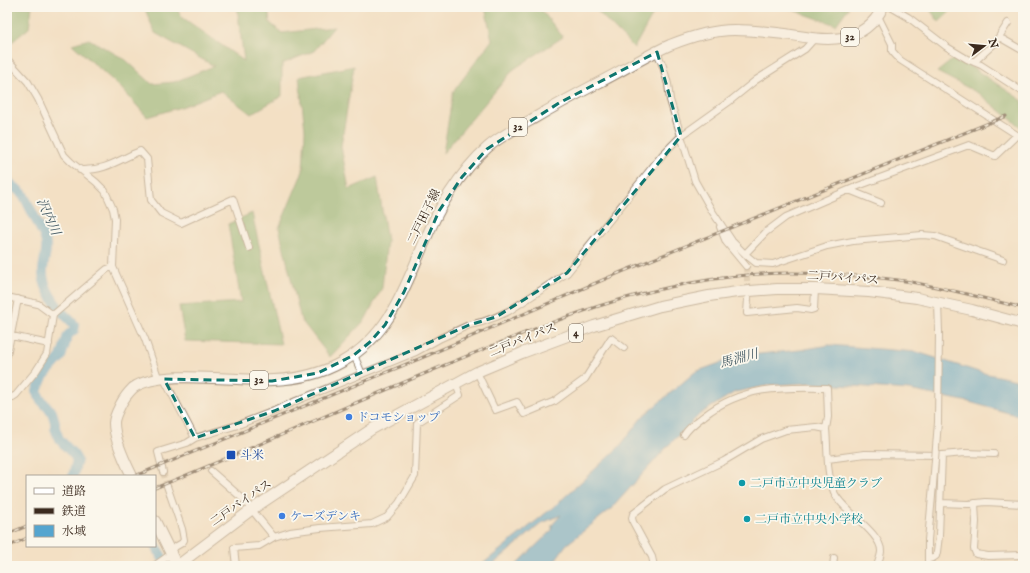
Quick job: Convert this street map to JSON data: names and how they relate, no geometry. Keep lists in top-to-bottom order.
{
  "streets": {
    "main road": [
      "32",
      "二戸田子線",
      "二戸バイパス",
      "4"
    ]
  },
  "water": ["沢内川", "馬淵川"],
  "places": {
    "other": [
      "ドコモショップ",
      "二戸市立中央児童クラブ",
      "ケーズデンキ",
      "二戸市立中央小学校"
    ],
    "transit": ["斗米"]
  },
  "legend": ["道路", "鉄道", "水域"],
  "north": "right"
}
